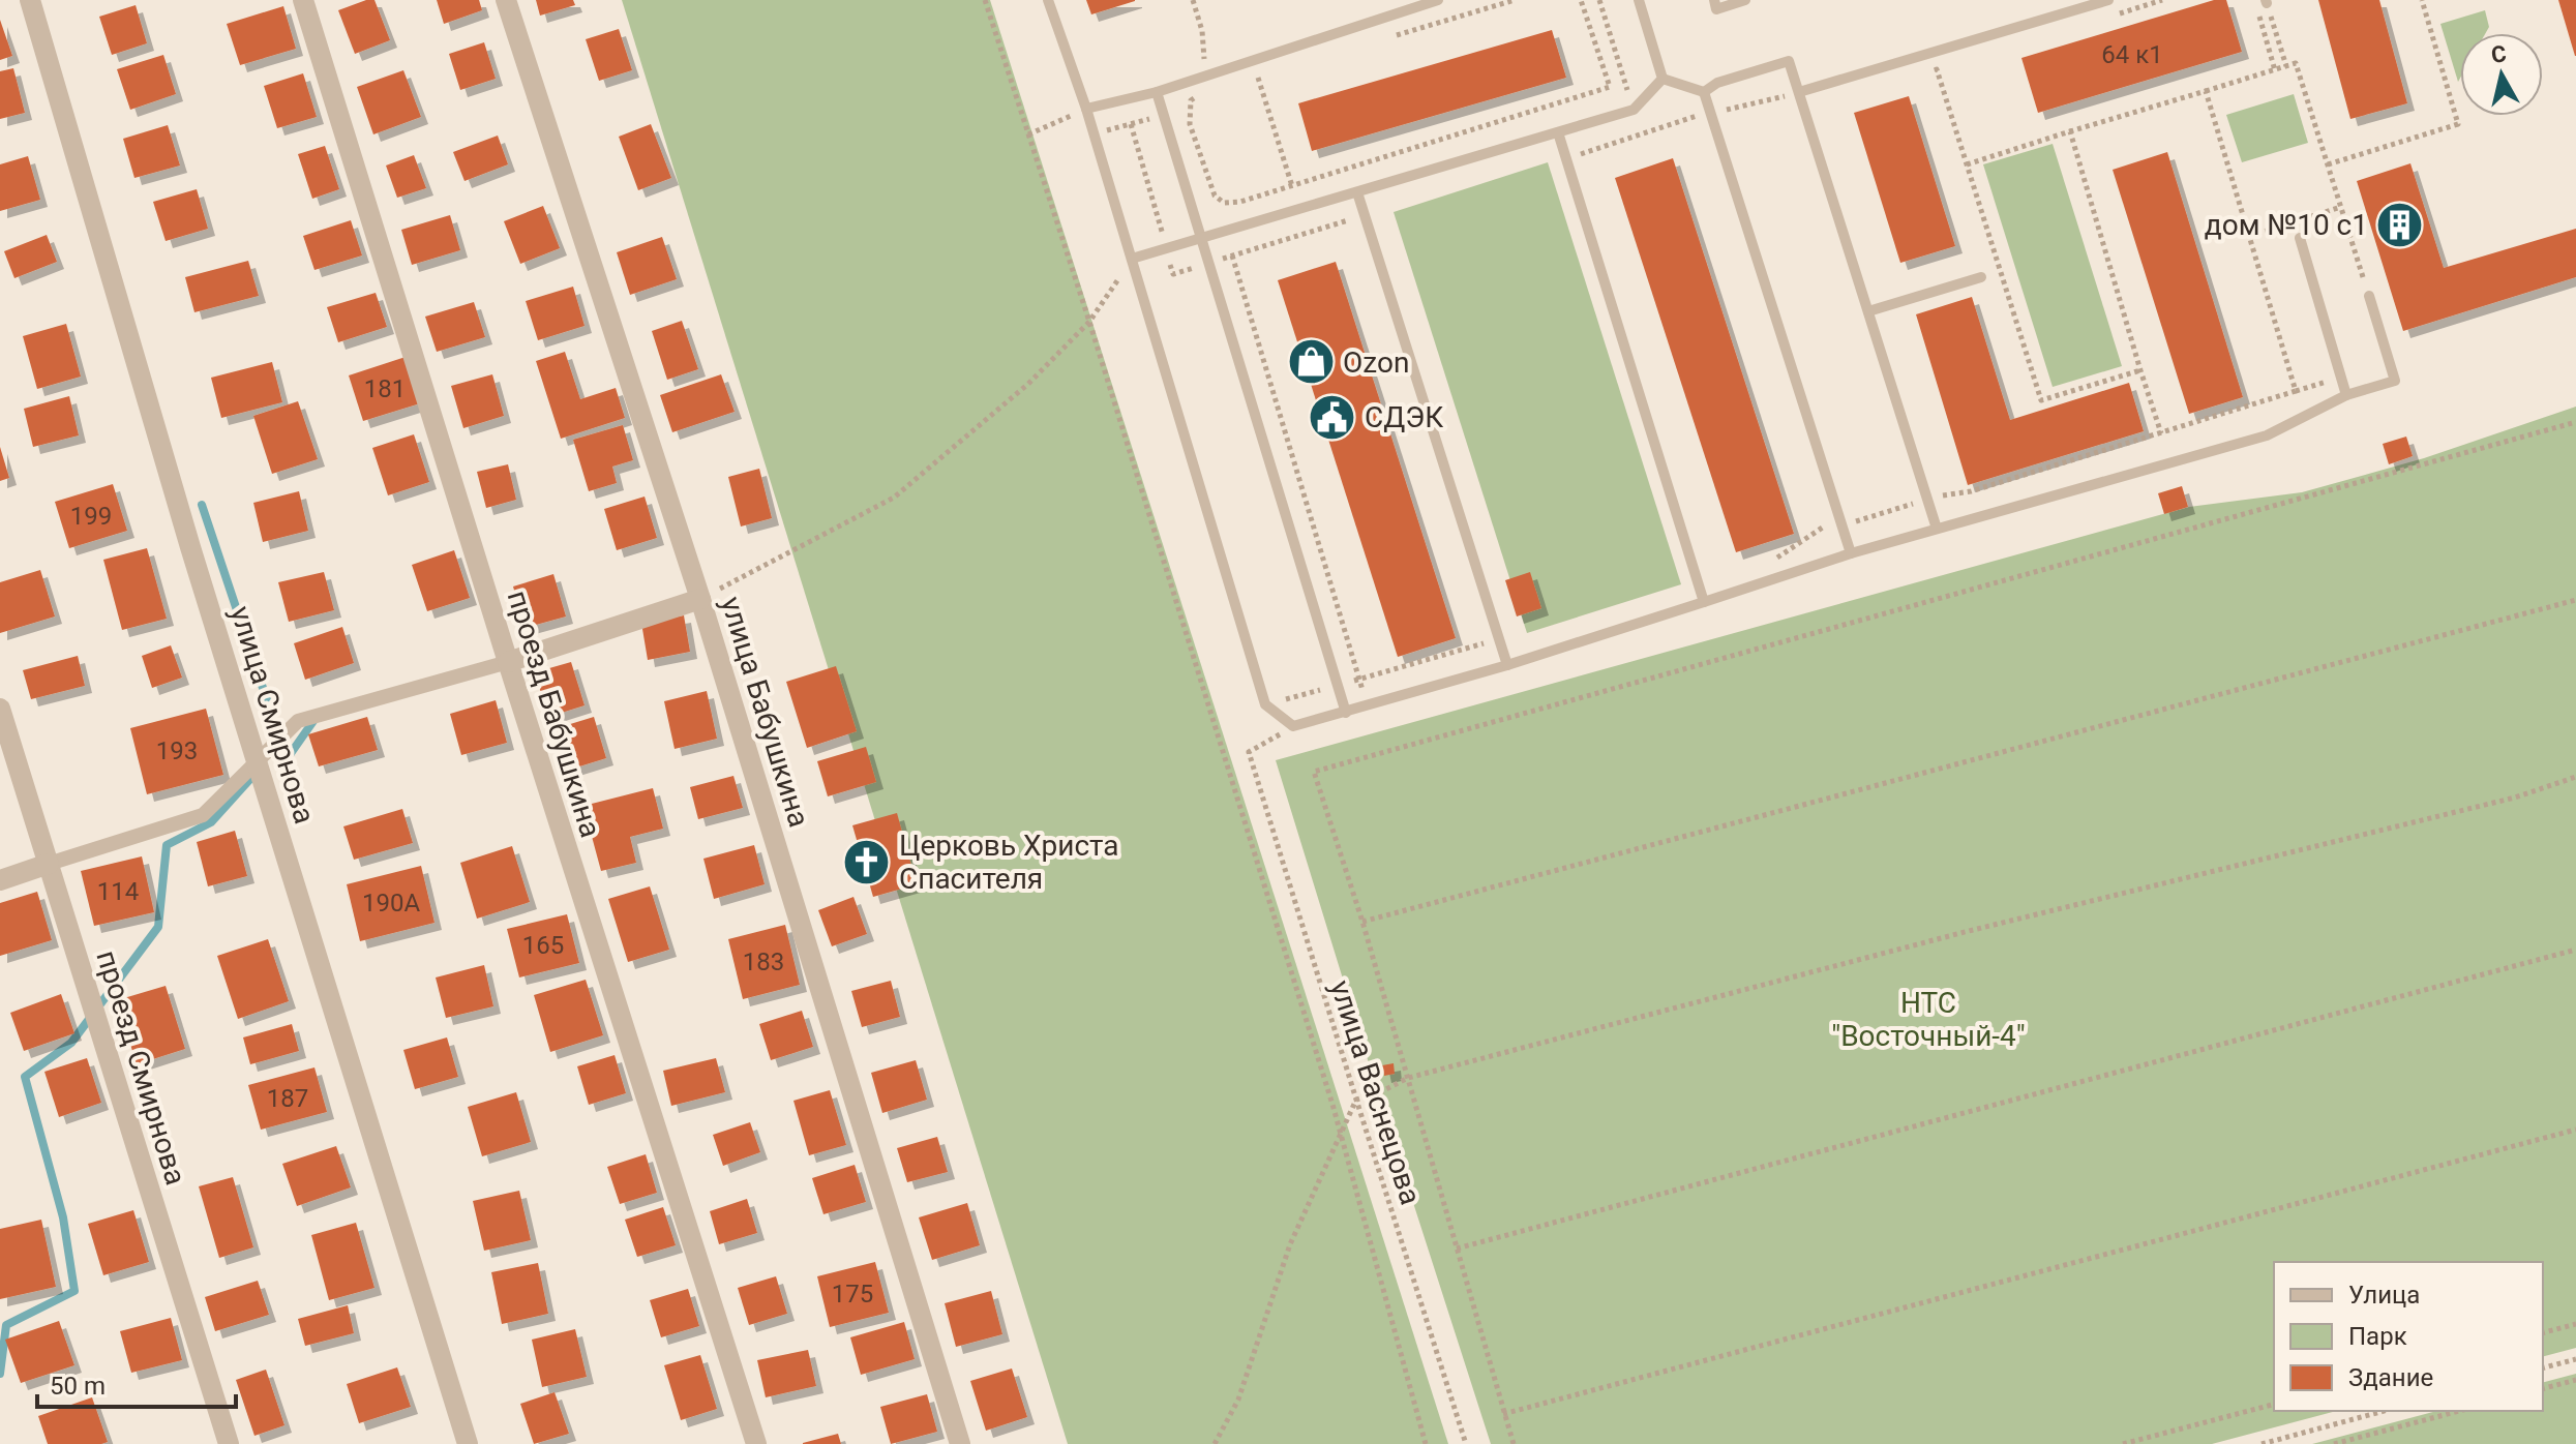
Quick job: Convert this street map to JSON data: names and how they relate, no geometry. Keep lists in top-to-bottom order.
{
  "streets": {
    "street": [
      "улица Бабушкина",
      "проезд Бабушкина",
      "улица Смирнова",
      "проезд Смирнова"
    ],
    "path": ["улица Васнецова"]
  },
  "parks": ["НТС \"Восточный-4\""],
  "places": {
    "building": ["дом №10 с1"],
    "shop": ["Ozon"],
    "public building": ["СДЭК"],
    "church": ["Церковь Христа Спасителя"]
  },
  "house_numbers": [
    "64 к1",
    "181",
    "199",
    "193",
    "114",
    "190А",
    "165",
    "183",
    "187",
    "175"
  ],
  "legend": ["Улица", "Парк", "Здание"],
  "scale_bar": "50 m",
  "north": "top"
}
